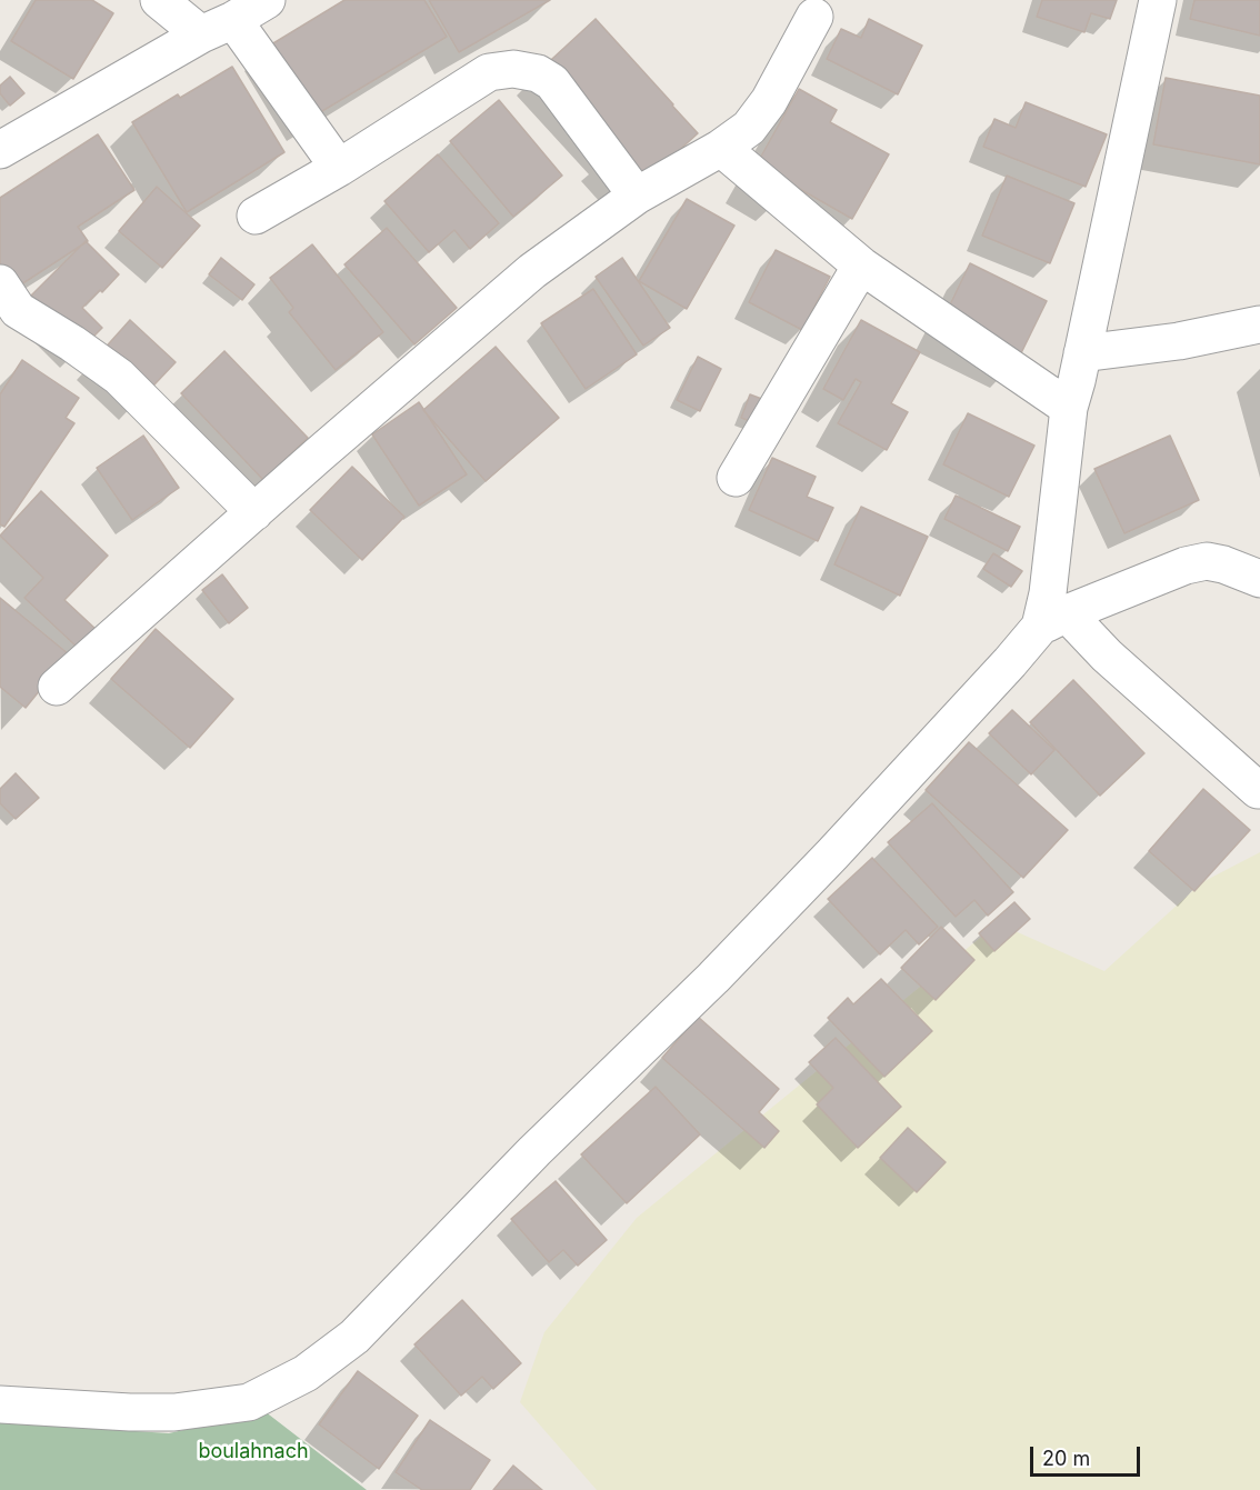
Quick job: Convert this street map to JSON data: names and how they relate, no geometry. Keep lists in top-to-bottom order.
{
  "parks": ["boulahnach"],
  "scale_bar": "20 m"
}
